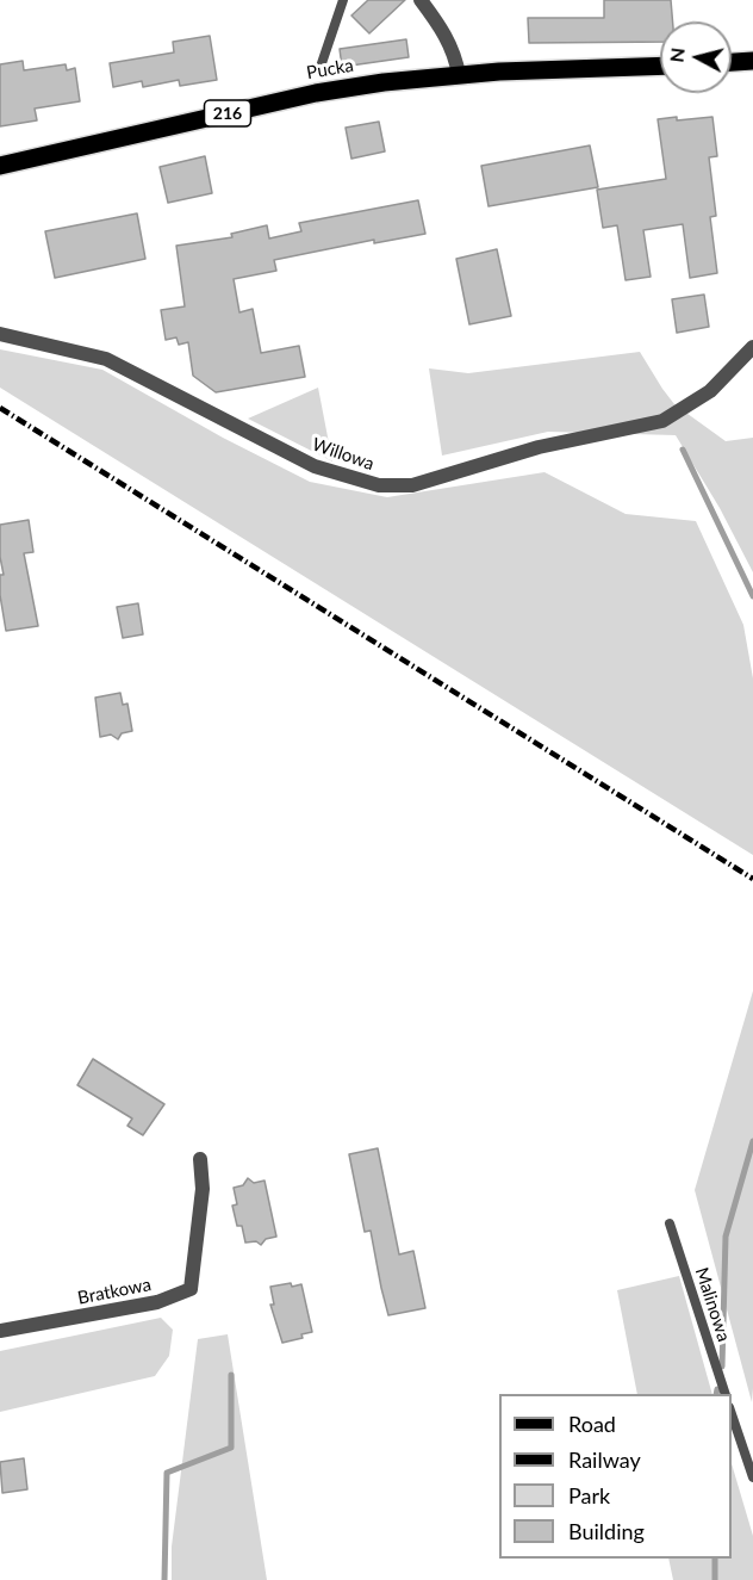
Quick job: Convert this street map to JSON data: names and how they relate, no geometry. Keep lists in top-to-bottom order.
{
  "streets": {
    "main road": ["Pucka", "216"],
    "street": ["Willowa", "Bratkowa"],
    "lane": ["Malinowa"]
  },
  "legend": [
    "Road",
    "Railway",
    "Park",
    "Building"
  ],
  "north": "left"
}
